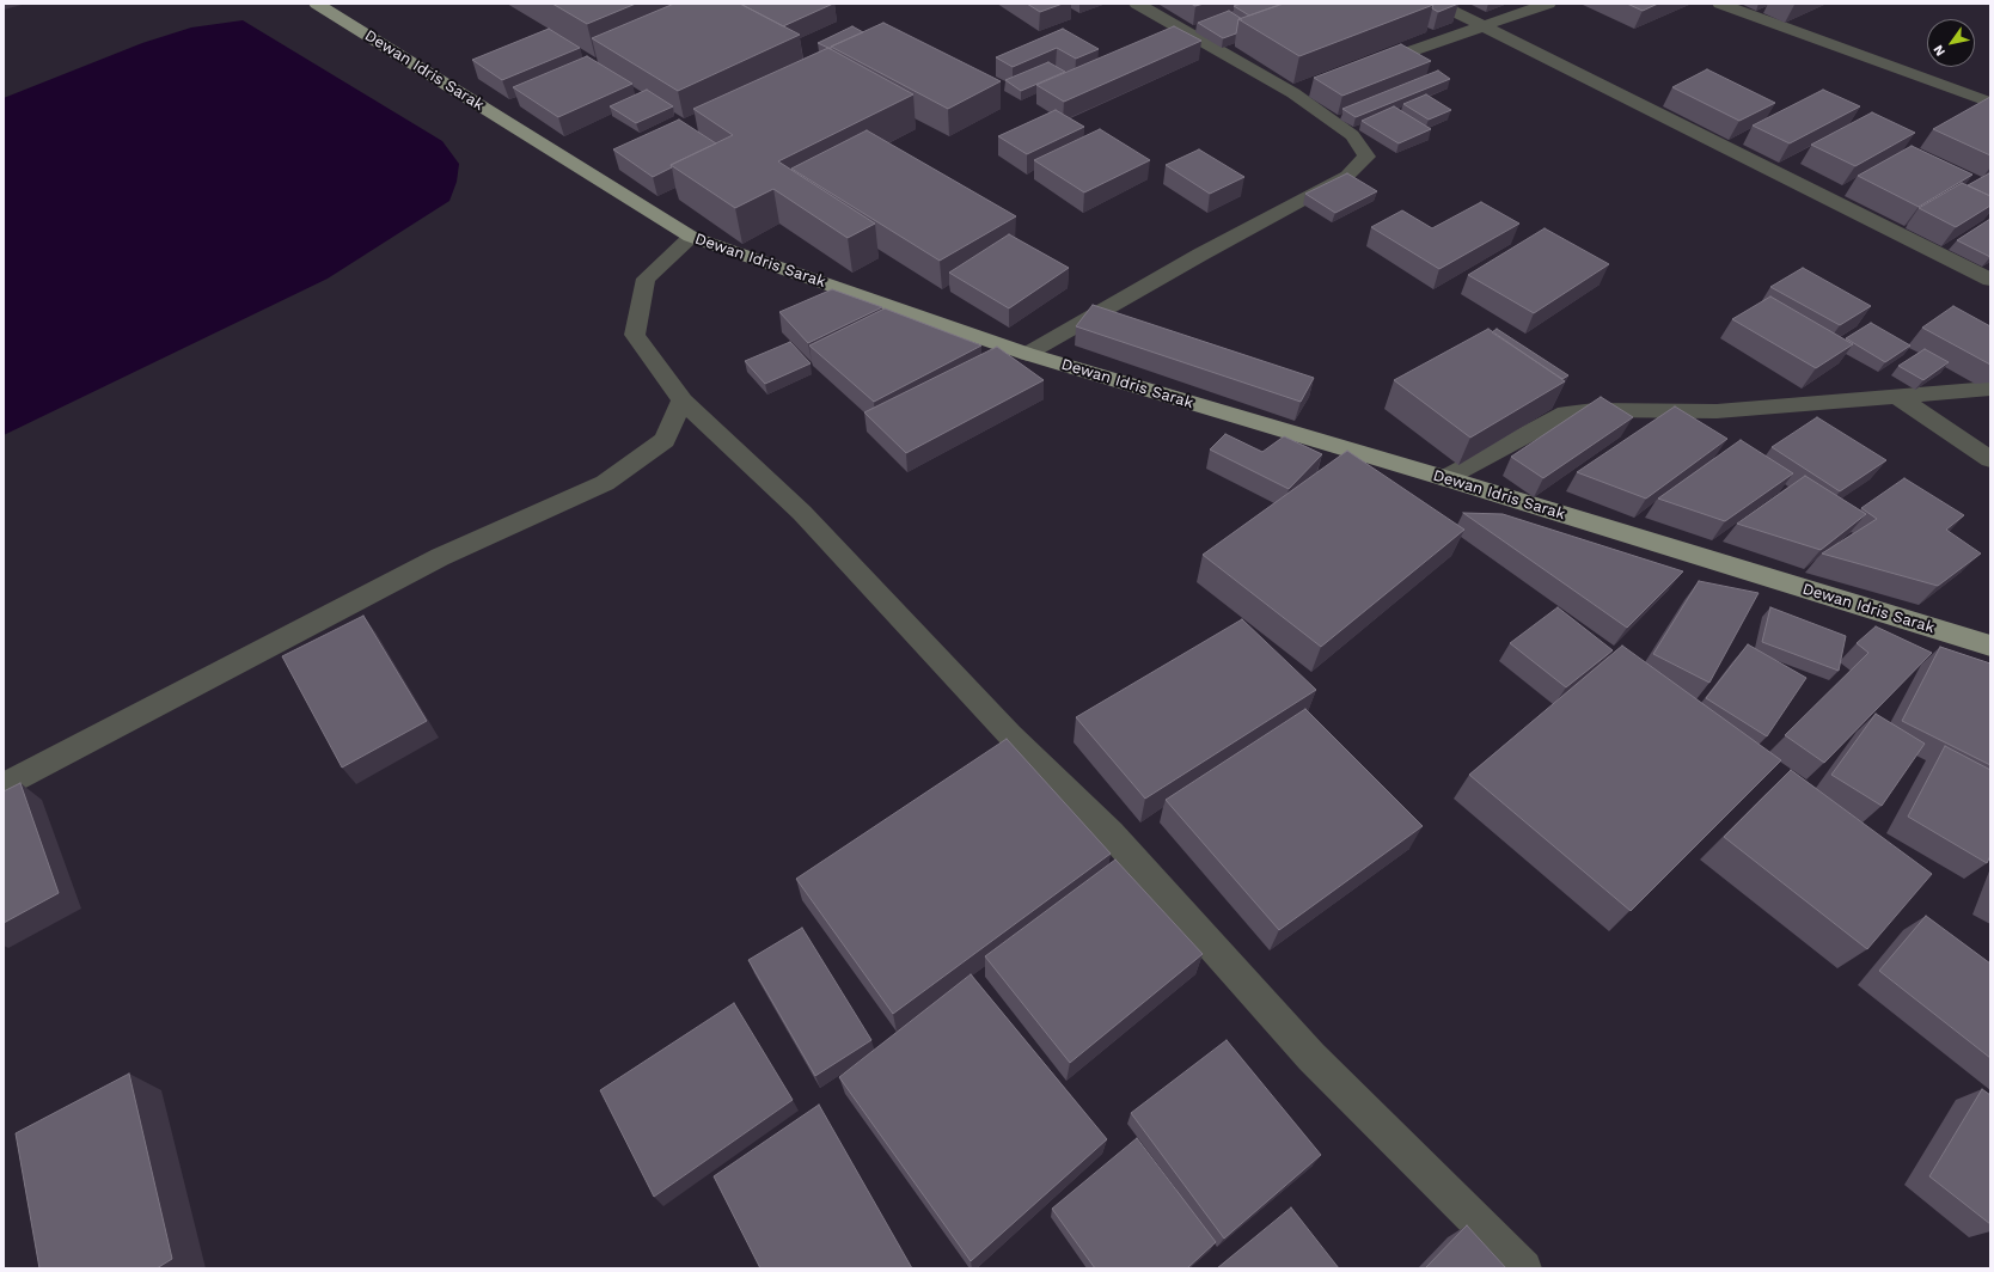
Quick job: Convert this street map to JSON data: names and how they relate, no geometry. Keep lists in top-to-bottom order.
{
  "streets": {
    "main road": ["Dewan Idris Sarak"]
  },
  "north": "bottom left"
}
